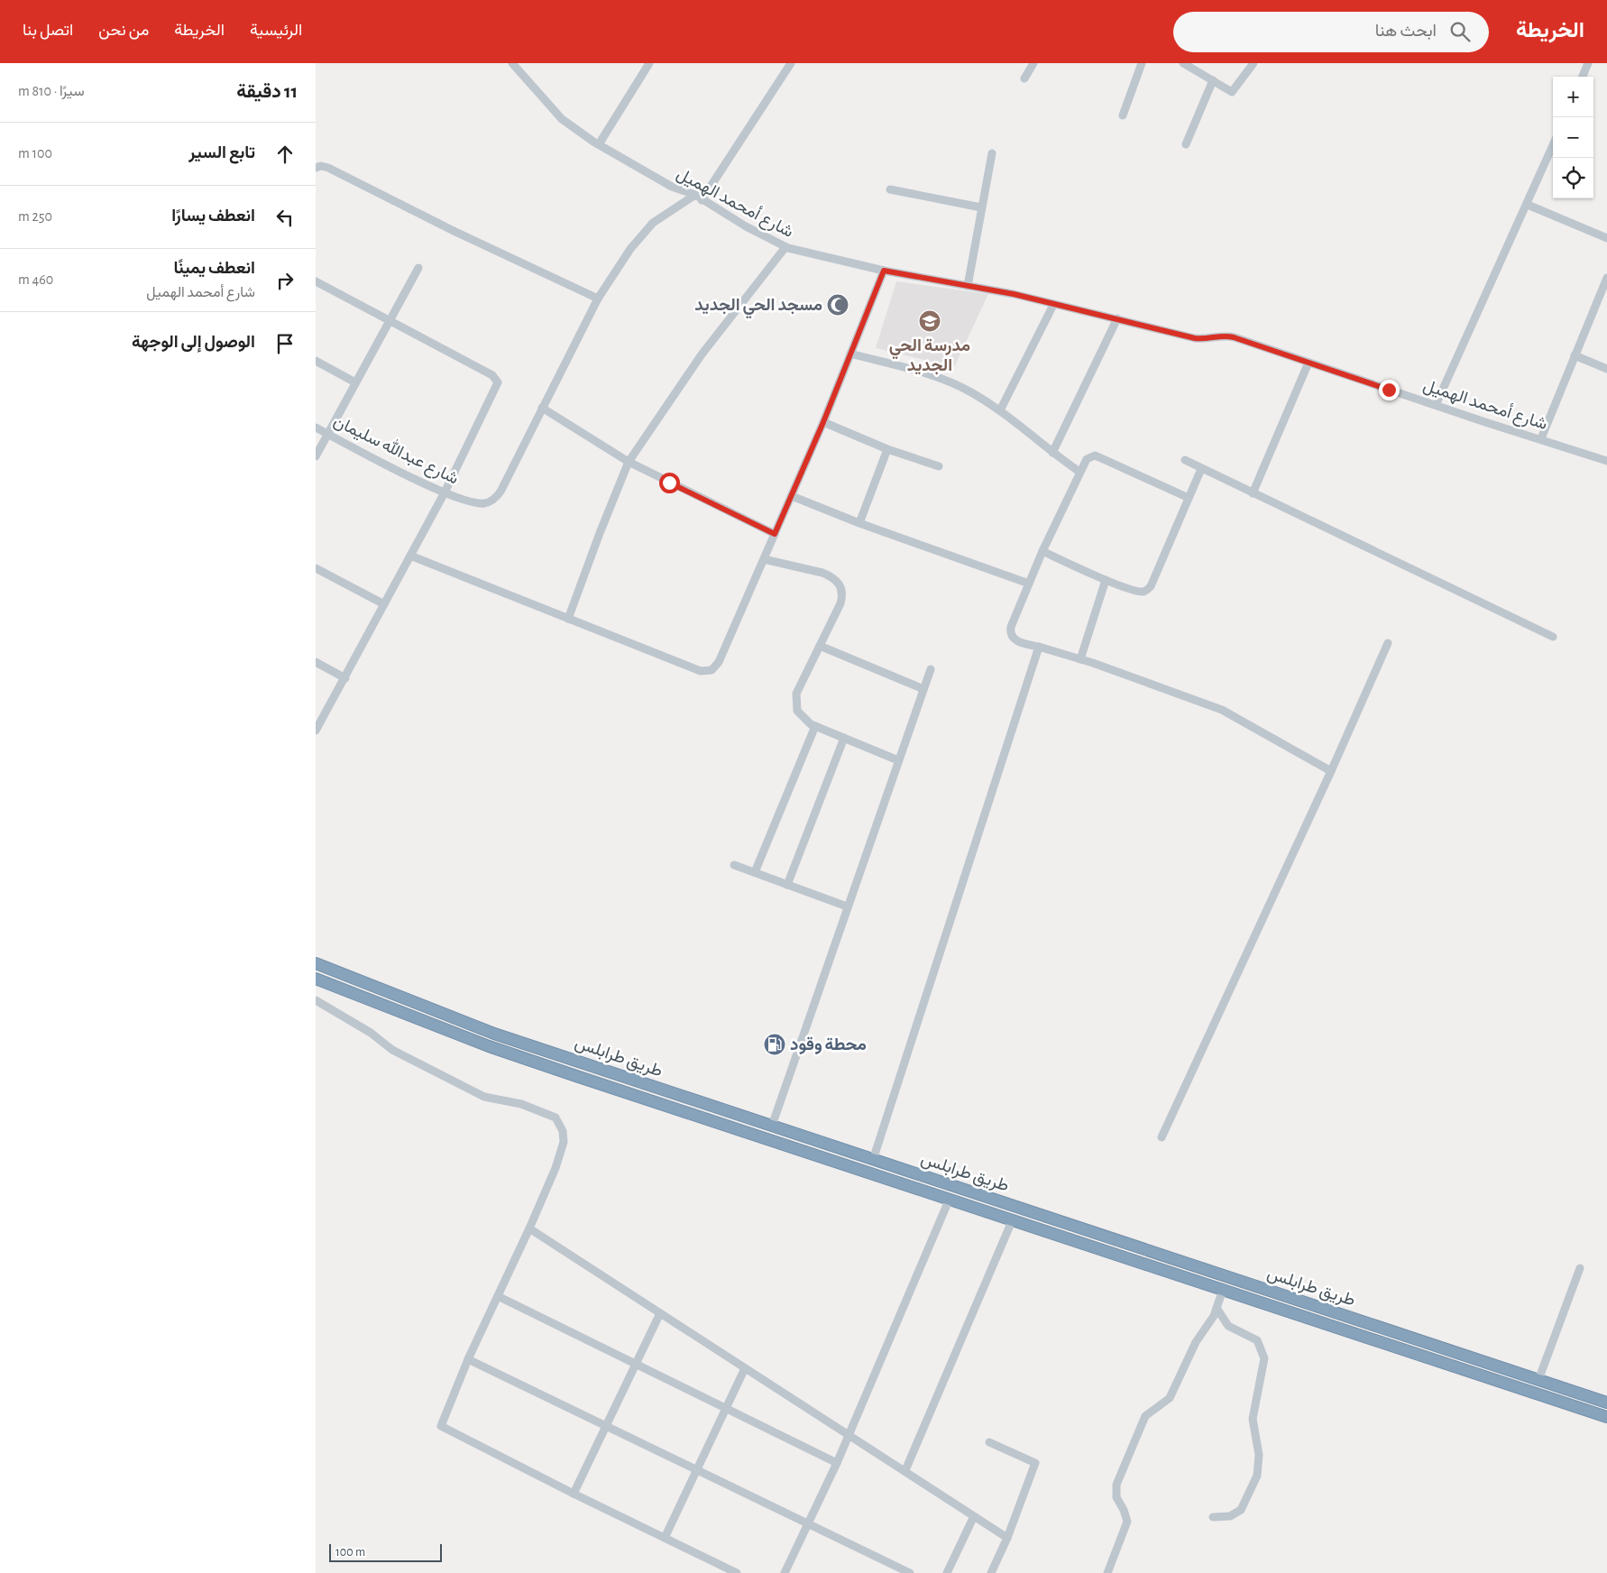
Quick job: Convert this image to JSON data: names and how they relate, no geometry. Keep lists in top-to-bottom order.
{
  "streets": {
    "highway": ["طريق طرابلس"],
    "street": ["شارع أمحمد الهميل", "شارع عبدالله سليمان"]
  },
  "places": {
    "mosque": ["مسجد الحي الجديد"],
    "school or university": ["مدرسة الحي الجديد"],
    "fuel station": ["محطة وقود"]
  },
  "scale_bar": "100 m",
  "page": {
    "header": "الخريطة",
    "search": "ابحث هنا",
    "nav": [
      "الرئيسية",
      "الخريطة",
      "من نحن",
      "اتصل بنا"
    ],
    "heading": ["11 دقيقة", "سيرًا · 810 m"],
    "map_buttons": ["+", "−"],
    "list": [
      ["تابع السير", "100 m"],
      ["انعطف يسارًا", "250 m"],
      ["انعطف يمينًا", "شارع أمحمد الهميل", "460 m"],
      "الوصول إلى الوجهة"
    ],
    "scale": "100 m"
  }
}
